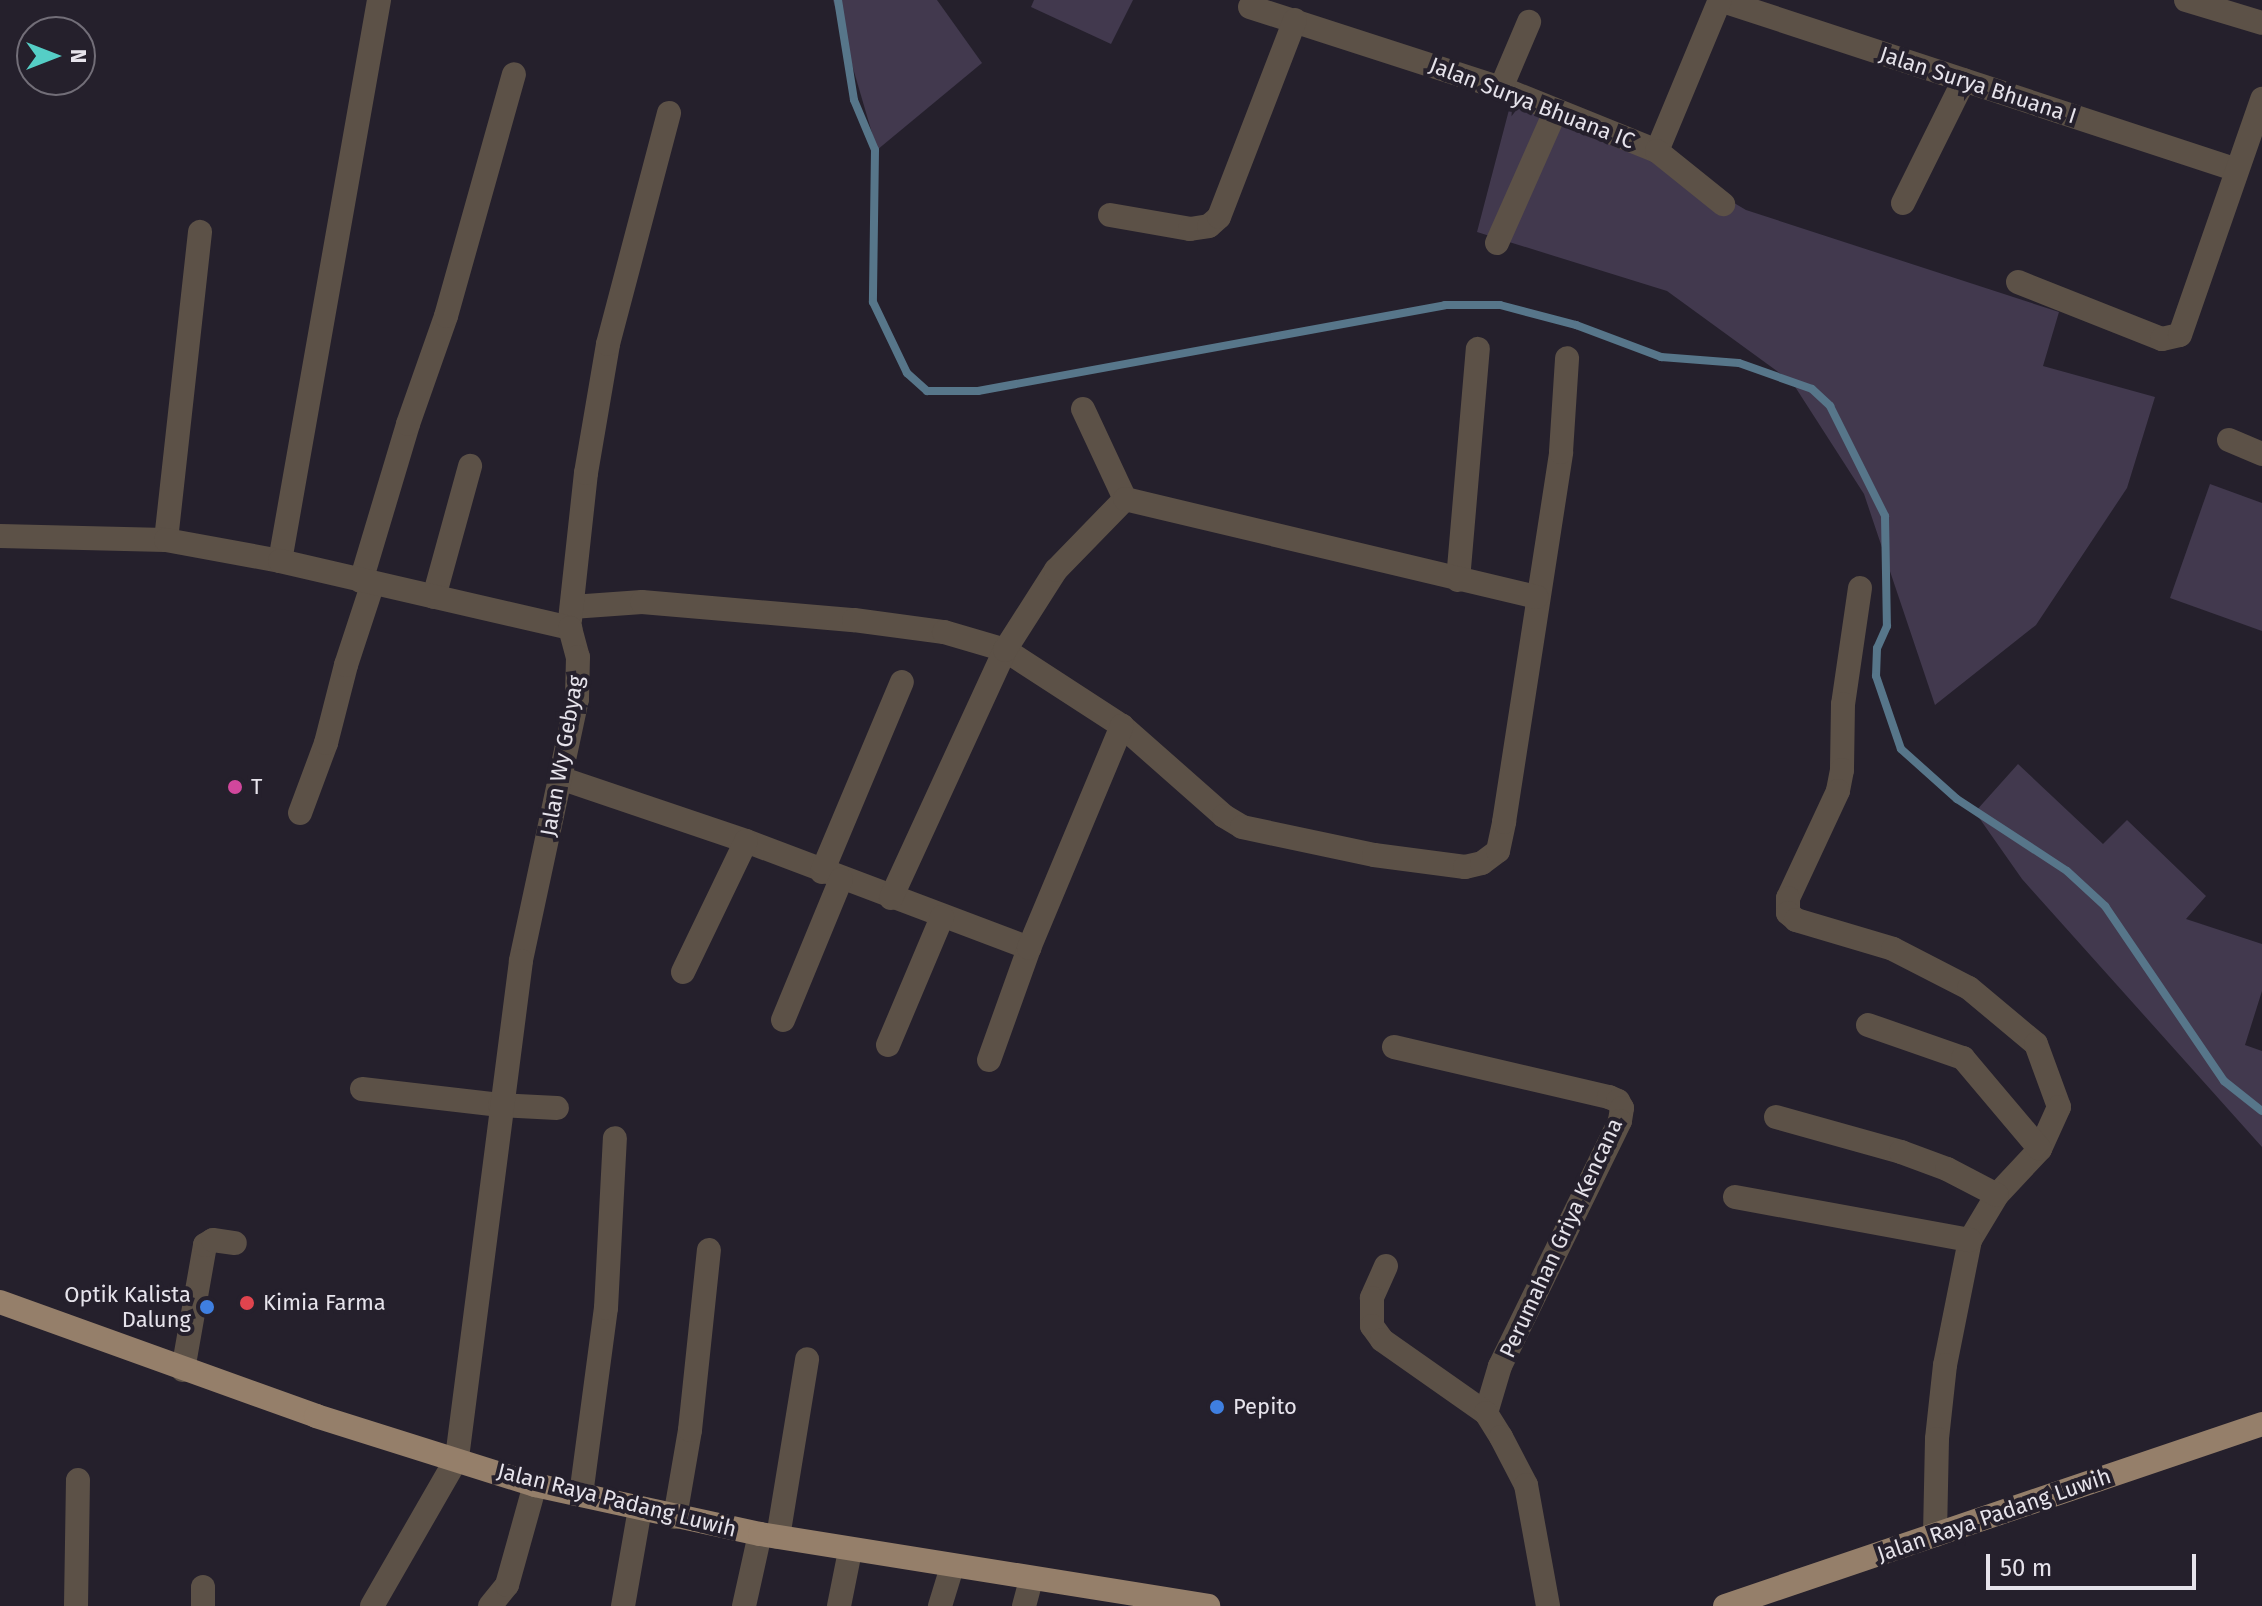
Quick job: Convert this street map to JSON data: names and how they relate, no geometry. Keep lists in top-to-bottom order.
{
  "streets": {
    "main road": ["Jalan Raya Padang Luwih"],
    "street": [
      "Jalan Surya Bhuana I",
      "Jalan Surya Bhuana IC",
      "Jalan Wy Gebyag",
      "Perumahan Griya Kencana"
    ]
  },
  "crossings": [
    ["Jalan Surya Bhuana I", "Jalan Surya Bhuana IC"],
    ["Jalan Wy Gebyag", "Jalan Raya Padang Luwih"]
  ],
  "places": [
    "T",
    "Kimia Farma",
    "Optik Kalista Dalung",
    "Pepito"
  ],
  "scale_bar": "50 m",
  "north": "right"
}
